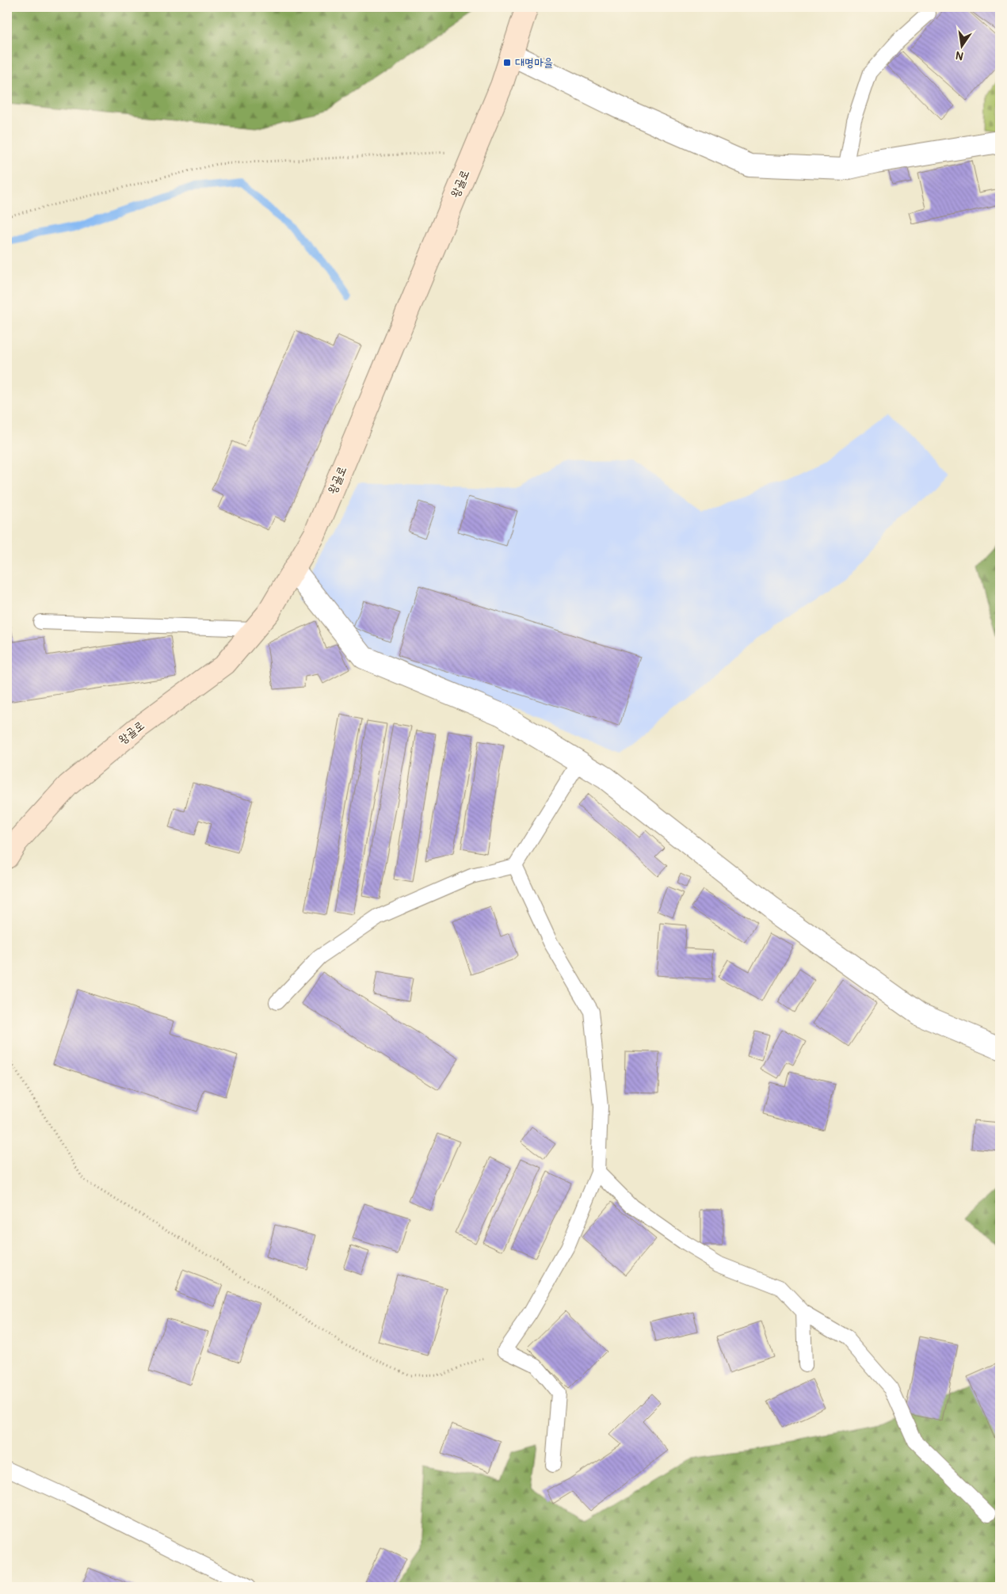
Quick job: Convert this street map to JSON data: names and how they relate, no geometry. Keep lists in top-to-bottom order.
{
  "streets": {
    "main road": ["왕골로"]
  },
  "places": {
    "transit": ["대명마을"]
  },
  "north": "bottom"
}
